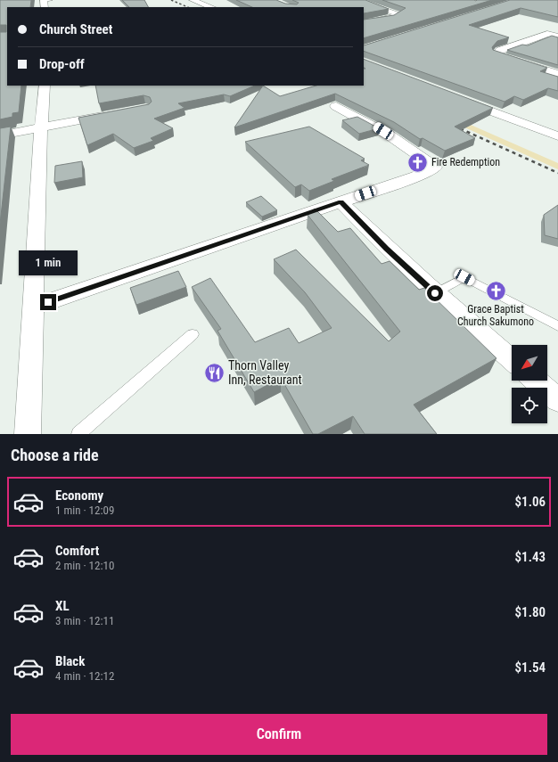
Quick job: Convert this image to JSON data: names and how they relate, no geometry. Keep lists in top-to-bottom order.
{
  "places": {
    "church": ["Fire Redemption", "Grace Baptist Church Sakumono"],
    "restaurant": ["Thorn Valley Inn, Restaurant"]
  },
  "north": "bottom left",
  "page": {
    "banner": ["Church Street", "Drop-off"],
    "bubble": "1 min",
    "heading": "Choose a ride",
    "list": [
      {
        "name": "Economy",
        "note": "1 min · 12:09",
        "value": "$1.06"
      },
      {
        "name": "Comfort",
        "note": "2 min · 12:10",
        "value": "$1.43"
      },
      {
        "name": "XL",
        "note": "3 min · 12:11",
        "value": "$1.80"
      },
      {
        "name": "Black",
        "note": "4 min · 12:12",
        "value": "$1.54"
      }
    ],
    "buttons": "Confirm"
  }
}
